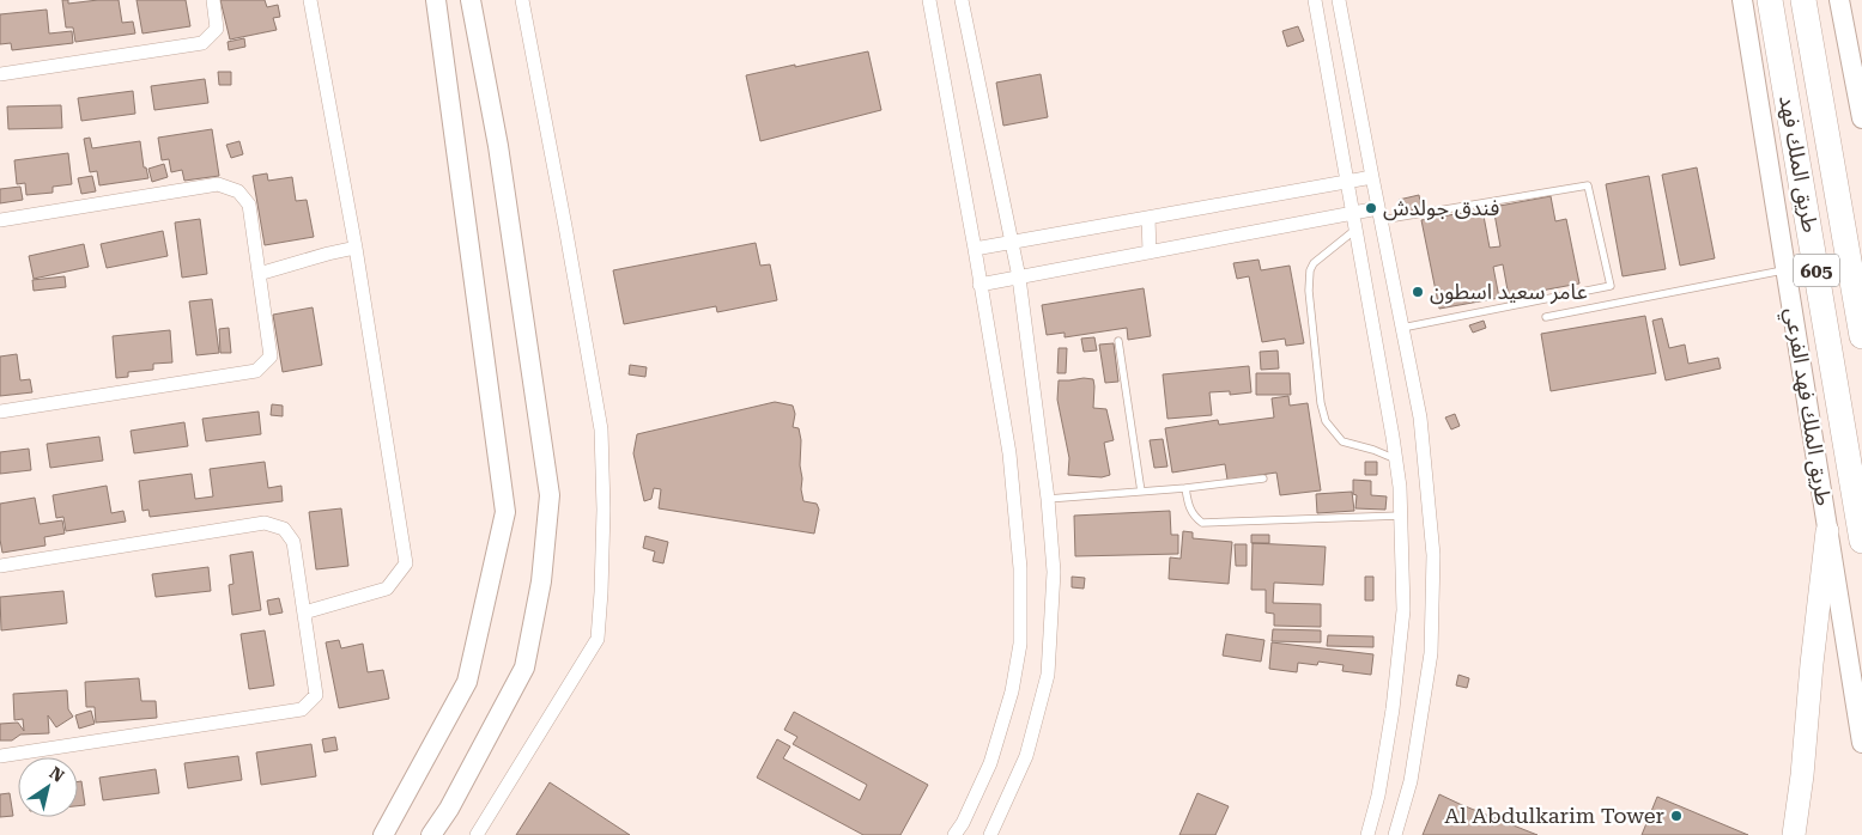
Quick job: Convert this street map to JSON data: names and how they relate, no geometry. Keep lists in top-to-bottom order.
{
  "streets": {
    "highway": ["طريق الملك فهد", "605"],
    "street": ["طريق الملك فهد الفرعي"]
  },
  "places": ["فندق جولدش", "عامر سعيد اسطون", "Al Abdulkarim Tower"],
  "north": "top right"
}
